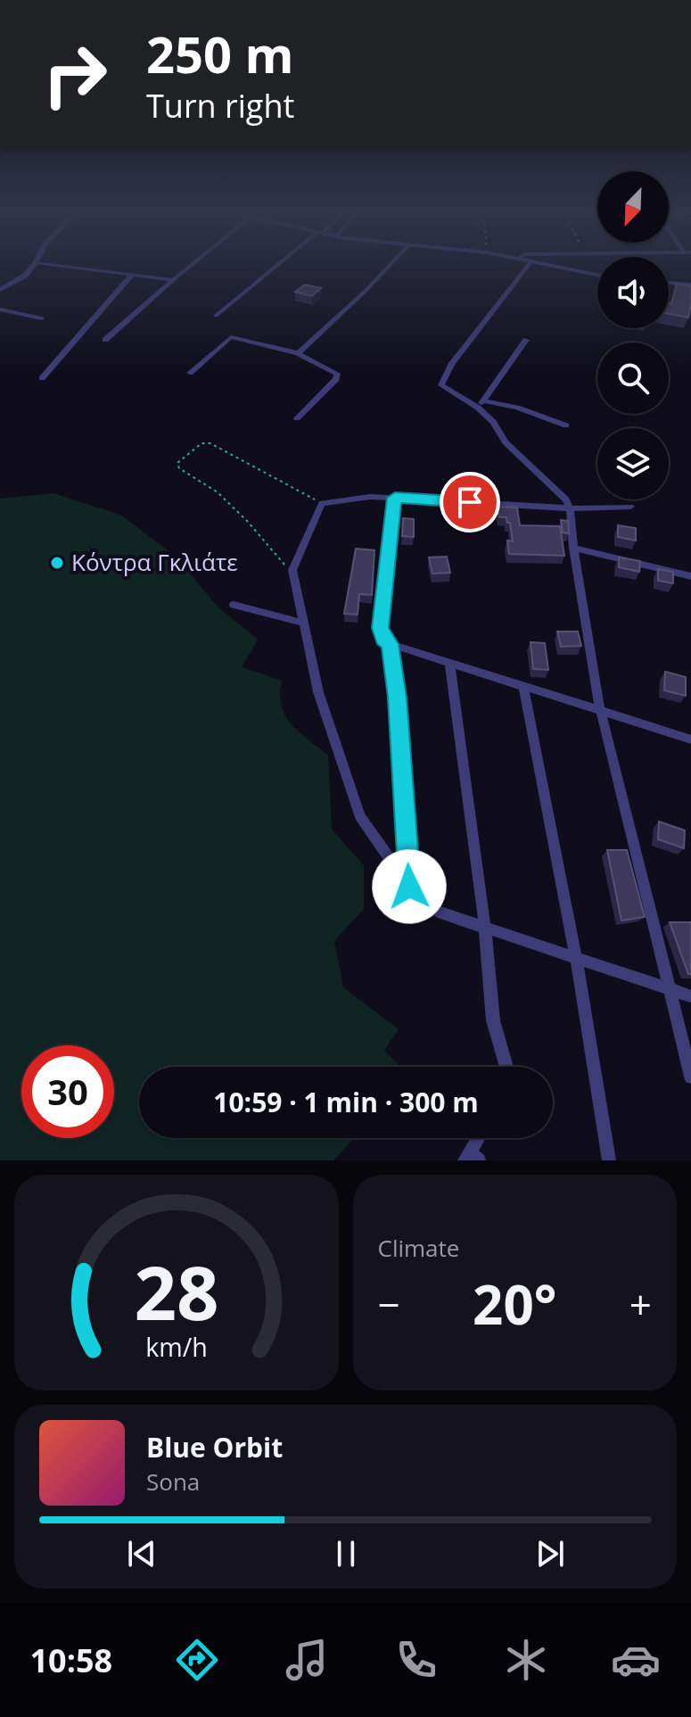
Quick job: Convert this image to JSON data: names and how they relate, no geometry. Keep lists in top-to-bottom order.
{
  "places": ["Κόντρα Γκλιάτε"],
  "north": "bottom left",
  "page": {
    "turn": ["250 m", "Turn right"],
    "limit": "30",
    "trip": "10:59 · 1 min · 300 m",
    "tile": "Climate",
    "heat": ["−", "20°", "+"],
    "song": ["Blue Orbit", "Sona"],
    "tabs": "10:58",
    "gauge": ["28", "km/h"]
  }
}
